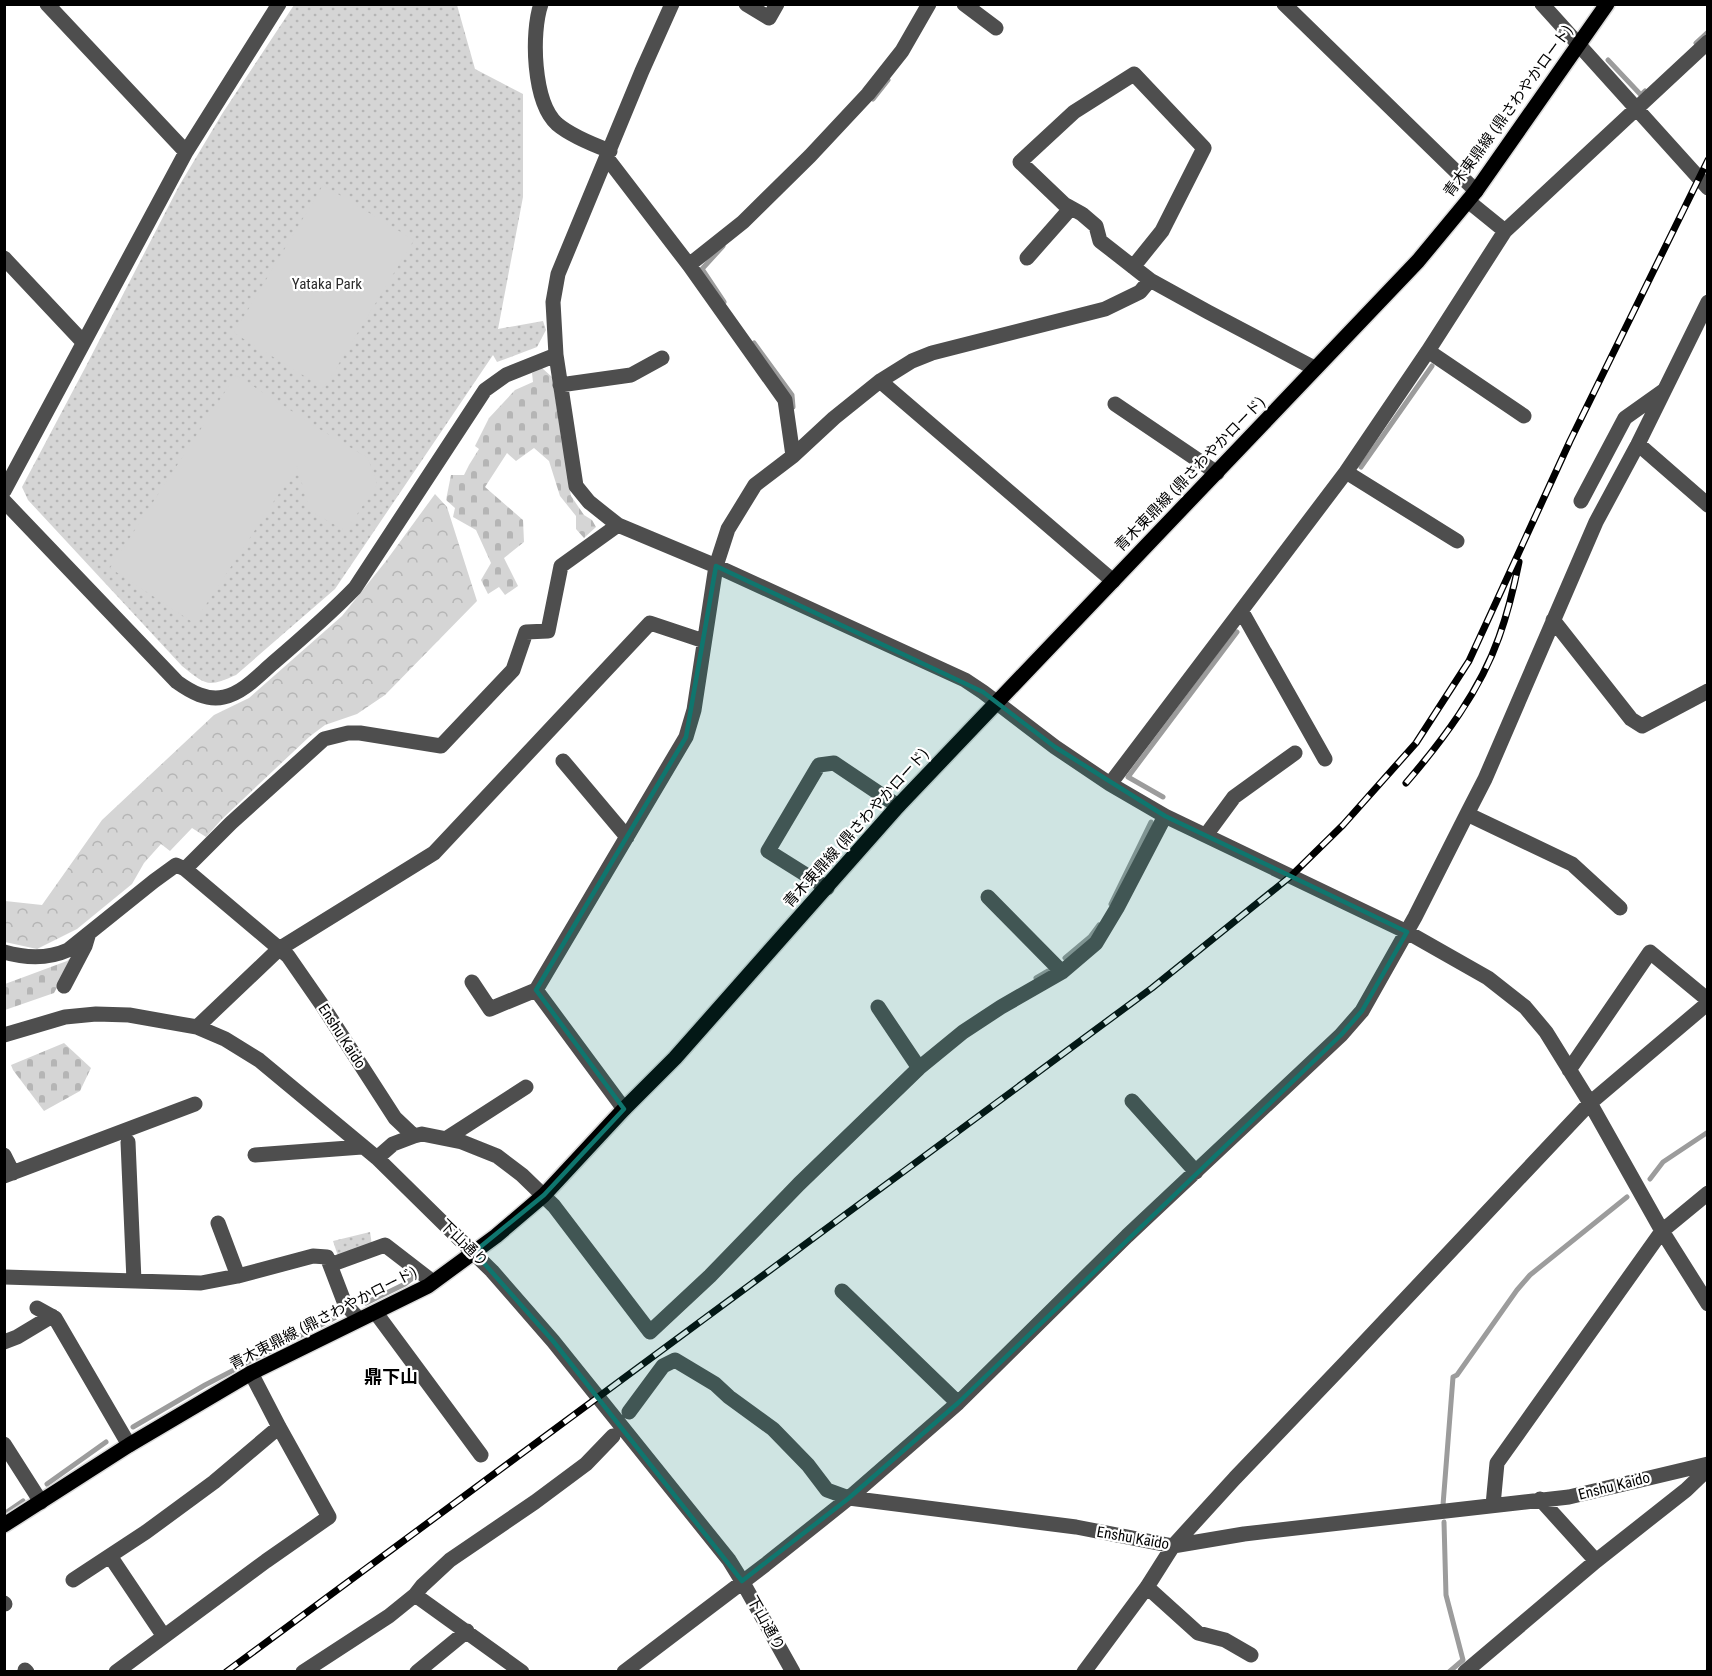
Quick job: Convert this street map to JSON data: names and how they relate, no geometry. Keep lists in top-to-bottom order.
{
  "streets": {
    "main road": ["青木東鼎線 (鼎さわやかロード)"],
    "street": ["Enshu Kaido", "下山通り"]
  },
  "crossings": [
    ["青木東鼎線 (鼎さわやかロード)", "下山通り"]
  ],
  "districts": ["鼎下山"],
  "parks": ["Yataka Park"]
}
